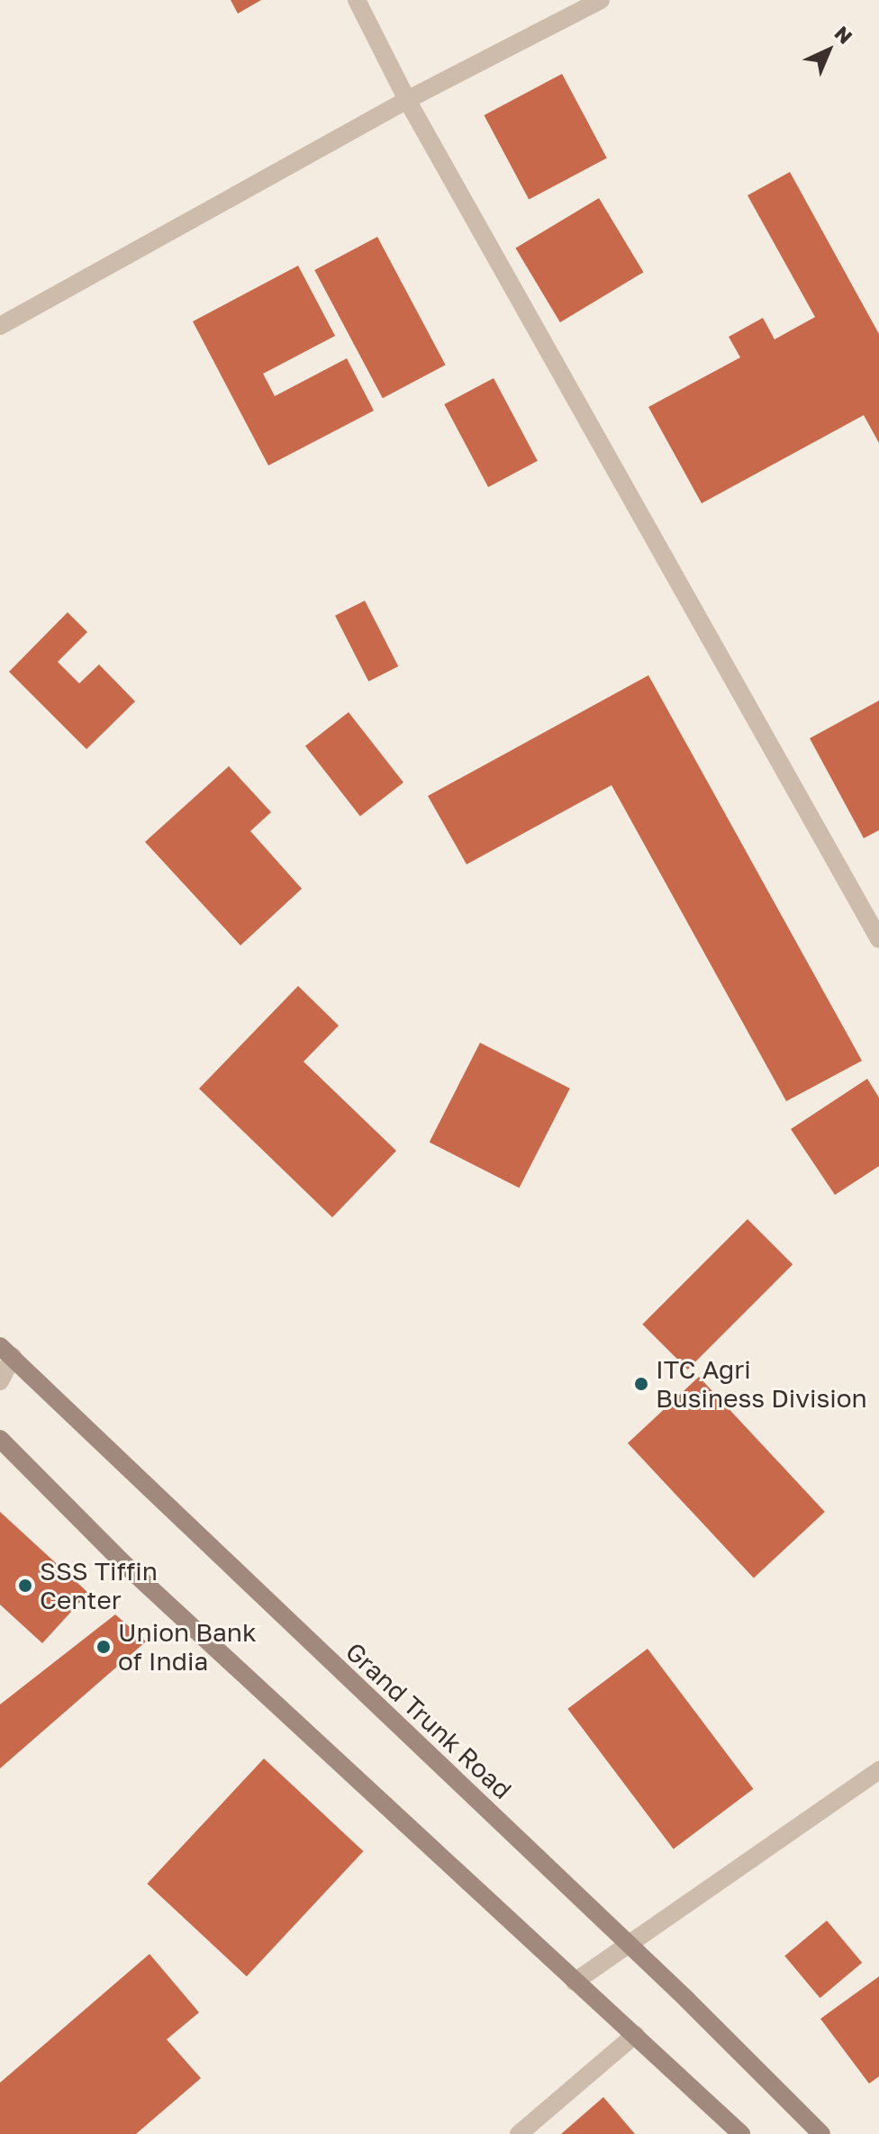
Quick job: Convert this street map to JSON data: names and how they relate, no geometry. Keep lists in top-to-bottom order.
{
  "streets": {
    "main road": ["Grand Trunk Road"]
  },
  "places": ["ITC Agri Business Division", "SSS Tiffin Center", "Union Bank of India"],
  "north": "top right"
}
